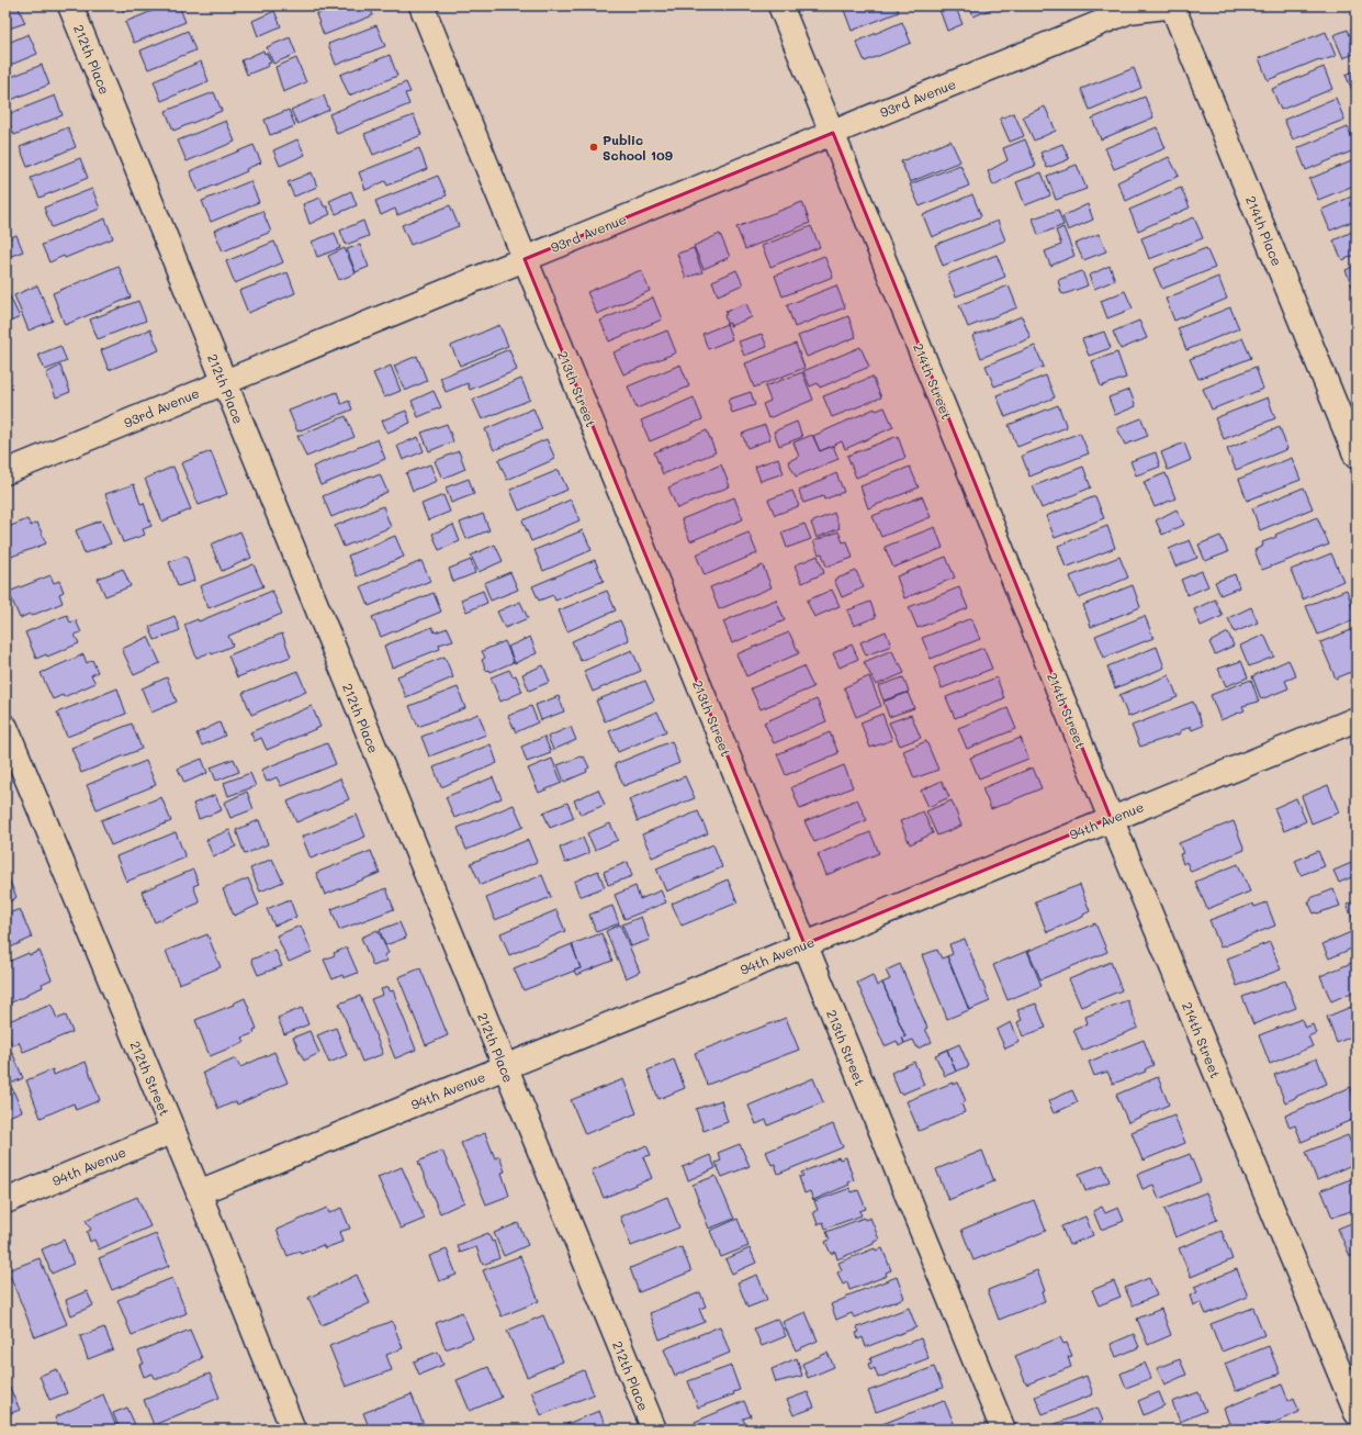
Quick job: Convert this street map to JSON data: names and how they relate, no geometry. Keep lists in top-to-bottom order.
{
  "streets": {
    "street": [
      "212th Place",
      "93rd Avenue",
      "214th Place",
      "214th Street",
      "213th Street",
      "94th Avenue",
      "212th Street"
    ]
  },
  "crossings": [
    ["212th Place", "93rd Avenue"],
    ["212th Place", "94th Avenue"],
    ["93rd Avenue", "214th Place"],
    ["93rd Avenue", "214th Street"],
    ["93rd Avenue", "213th Street"],
    ["214th Street", "94th Avenue"],
    ["213th Street", "94th Avenue"],
    ["94th Avenue", "212th Street"]
  ],
  "places": ["Public School 109"]
}
